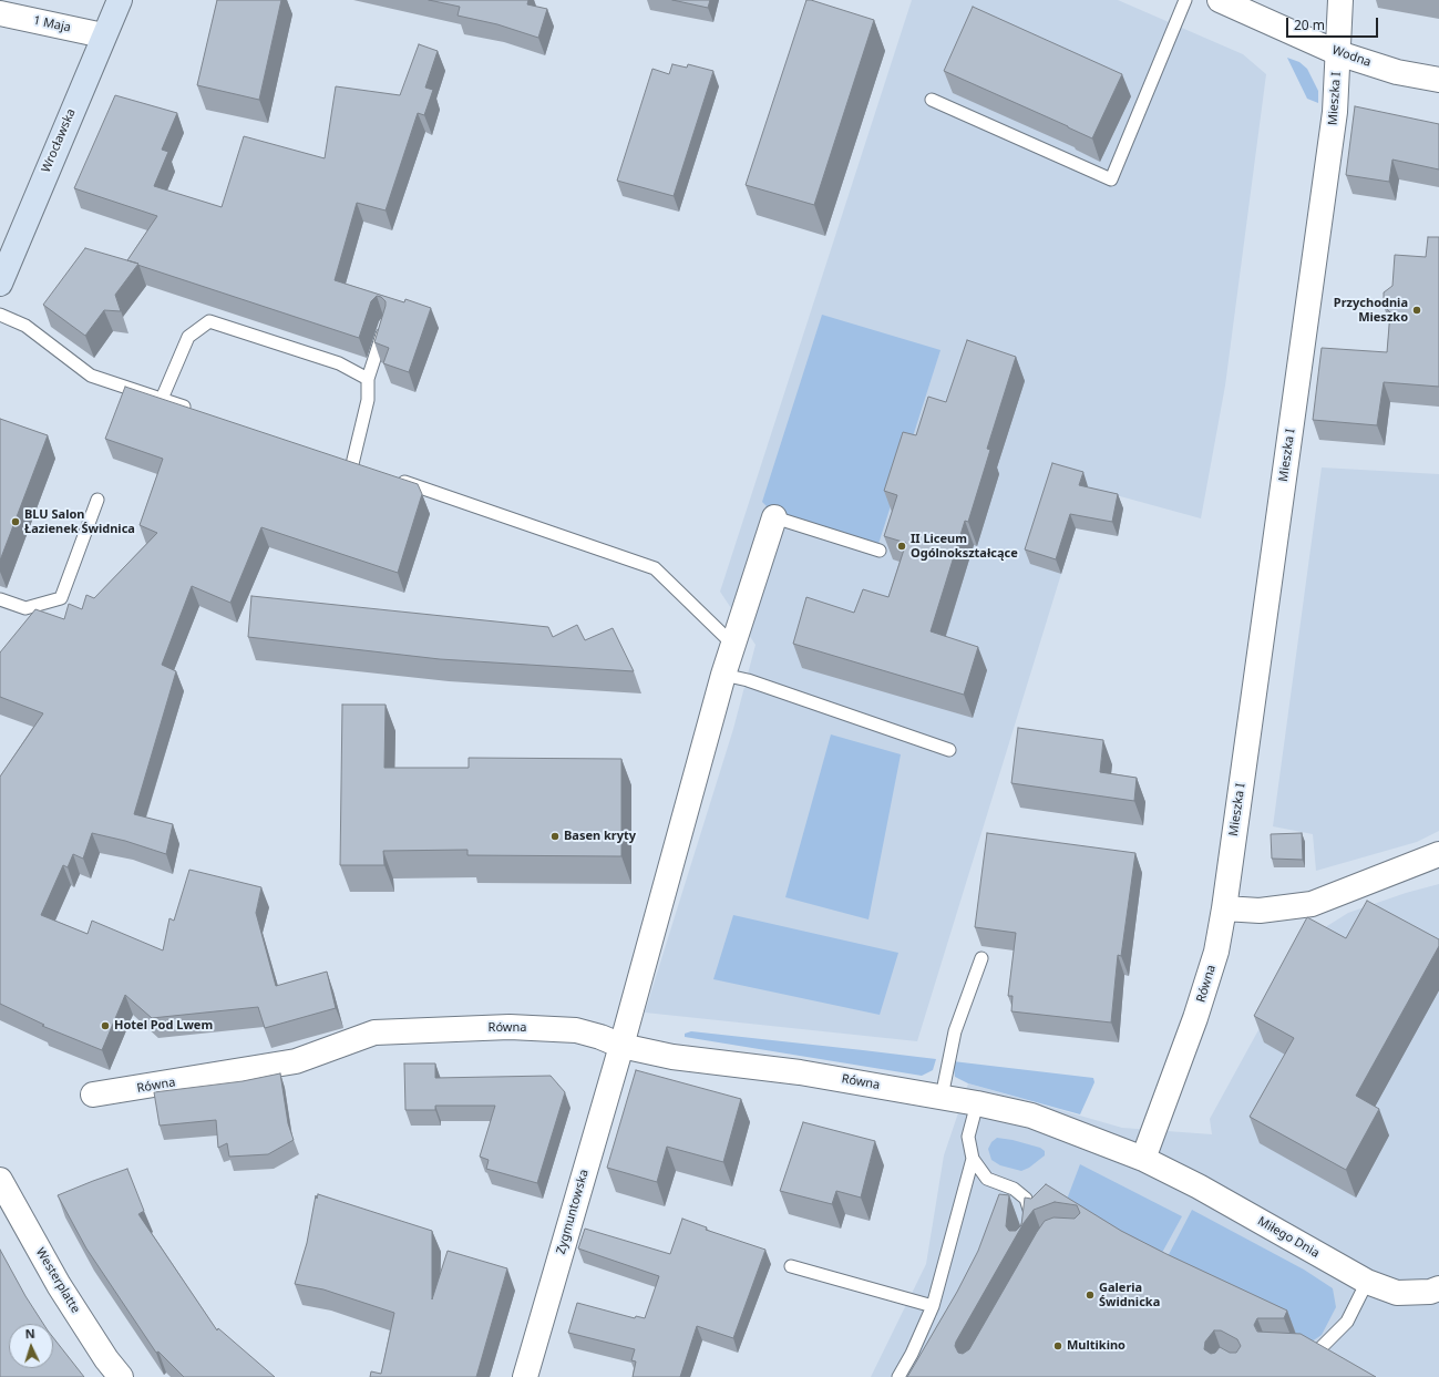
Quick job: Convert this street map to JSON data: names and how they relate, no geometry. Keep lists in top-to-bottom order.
{
  "streets": {
    "main road": ["Wrocławska"],
    "street": [
      "1 Maja",
      "Wodna",
      "Mieszka I",
      "Równa",
      "Zygmuntowska",
      "Miłego Dnia",
      "Westerplatte"
    ]
  },
  "crossings": [
    ["1 Maja", "Wrocławska"],
    ["Wodna", "Mieszka I"],
    ["Mieszka I", "Równa"],
    ["Równa", "Zygmuntowska"],
    ["Równa", "Miłego Dnia"]
  ],
  "places": [
    "Przychodnia Mieszko",
    "BLU Salon Łazienek Świdnica",
    "II Liceum Ogólnokształcące",
    "Basen kryty",
    "Hotel Pod Lwem",
    "Galeria Świdnicka",
    "Multikino"
  ],
  "scale_bar": "20 m",
  "north": "top"
}
